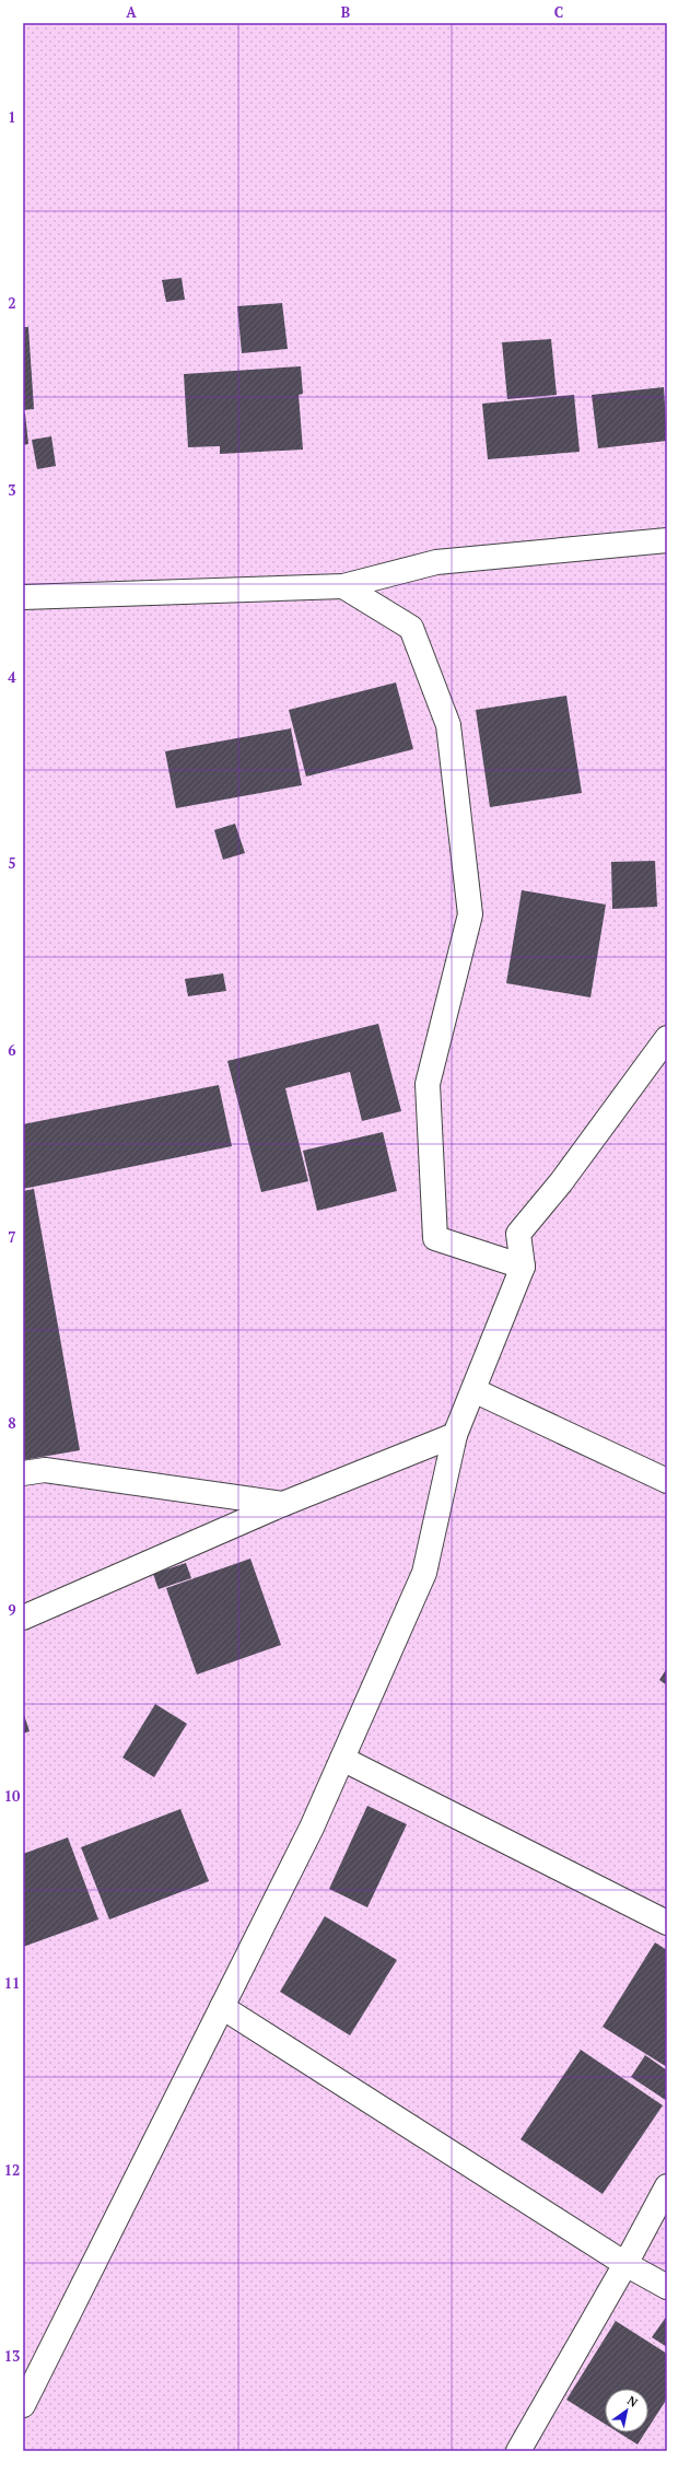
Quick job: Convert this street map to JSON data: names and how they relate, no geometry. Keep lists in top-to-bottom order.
{
  "north": "top right",
  "grid": {
    "columns": ["A", "B", "C"],
    "rows": [
      "1",
      "2",
      "3",
      "4",
      "5",
      "6",
      "7",
      "8",
      "9",
      "10",
      "11",
      "12",
      "13"
    ]
  }
}
